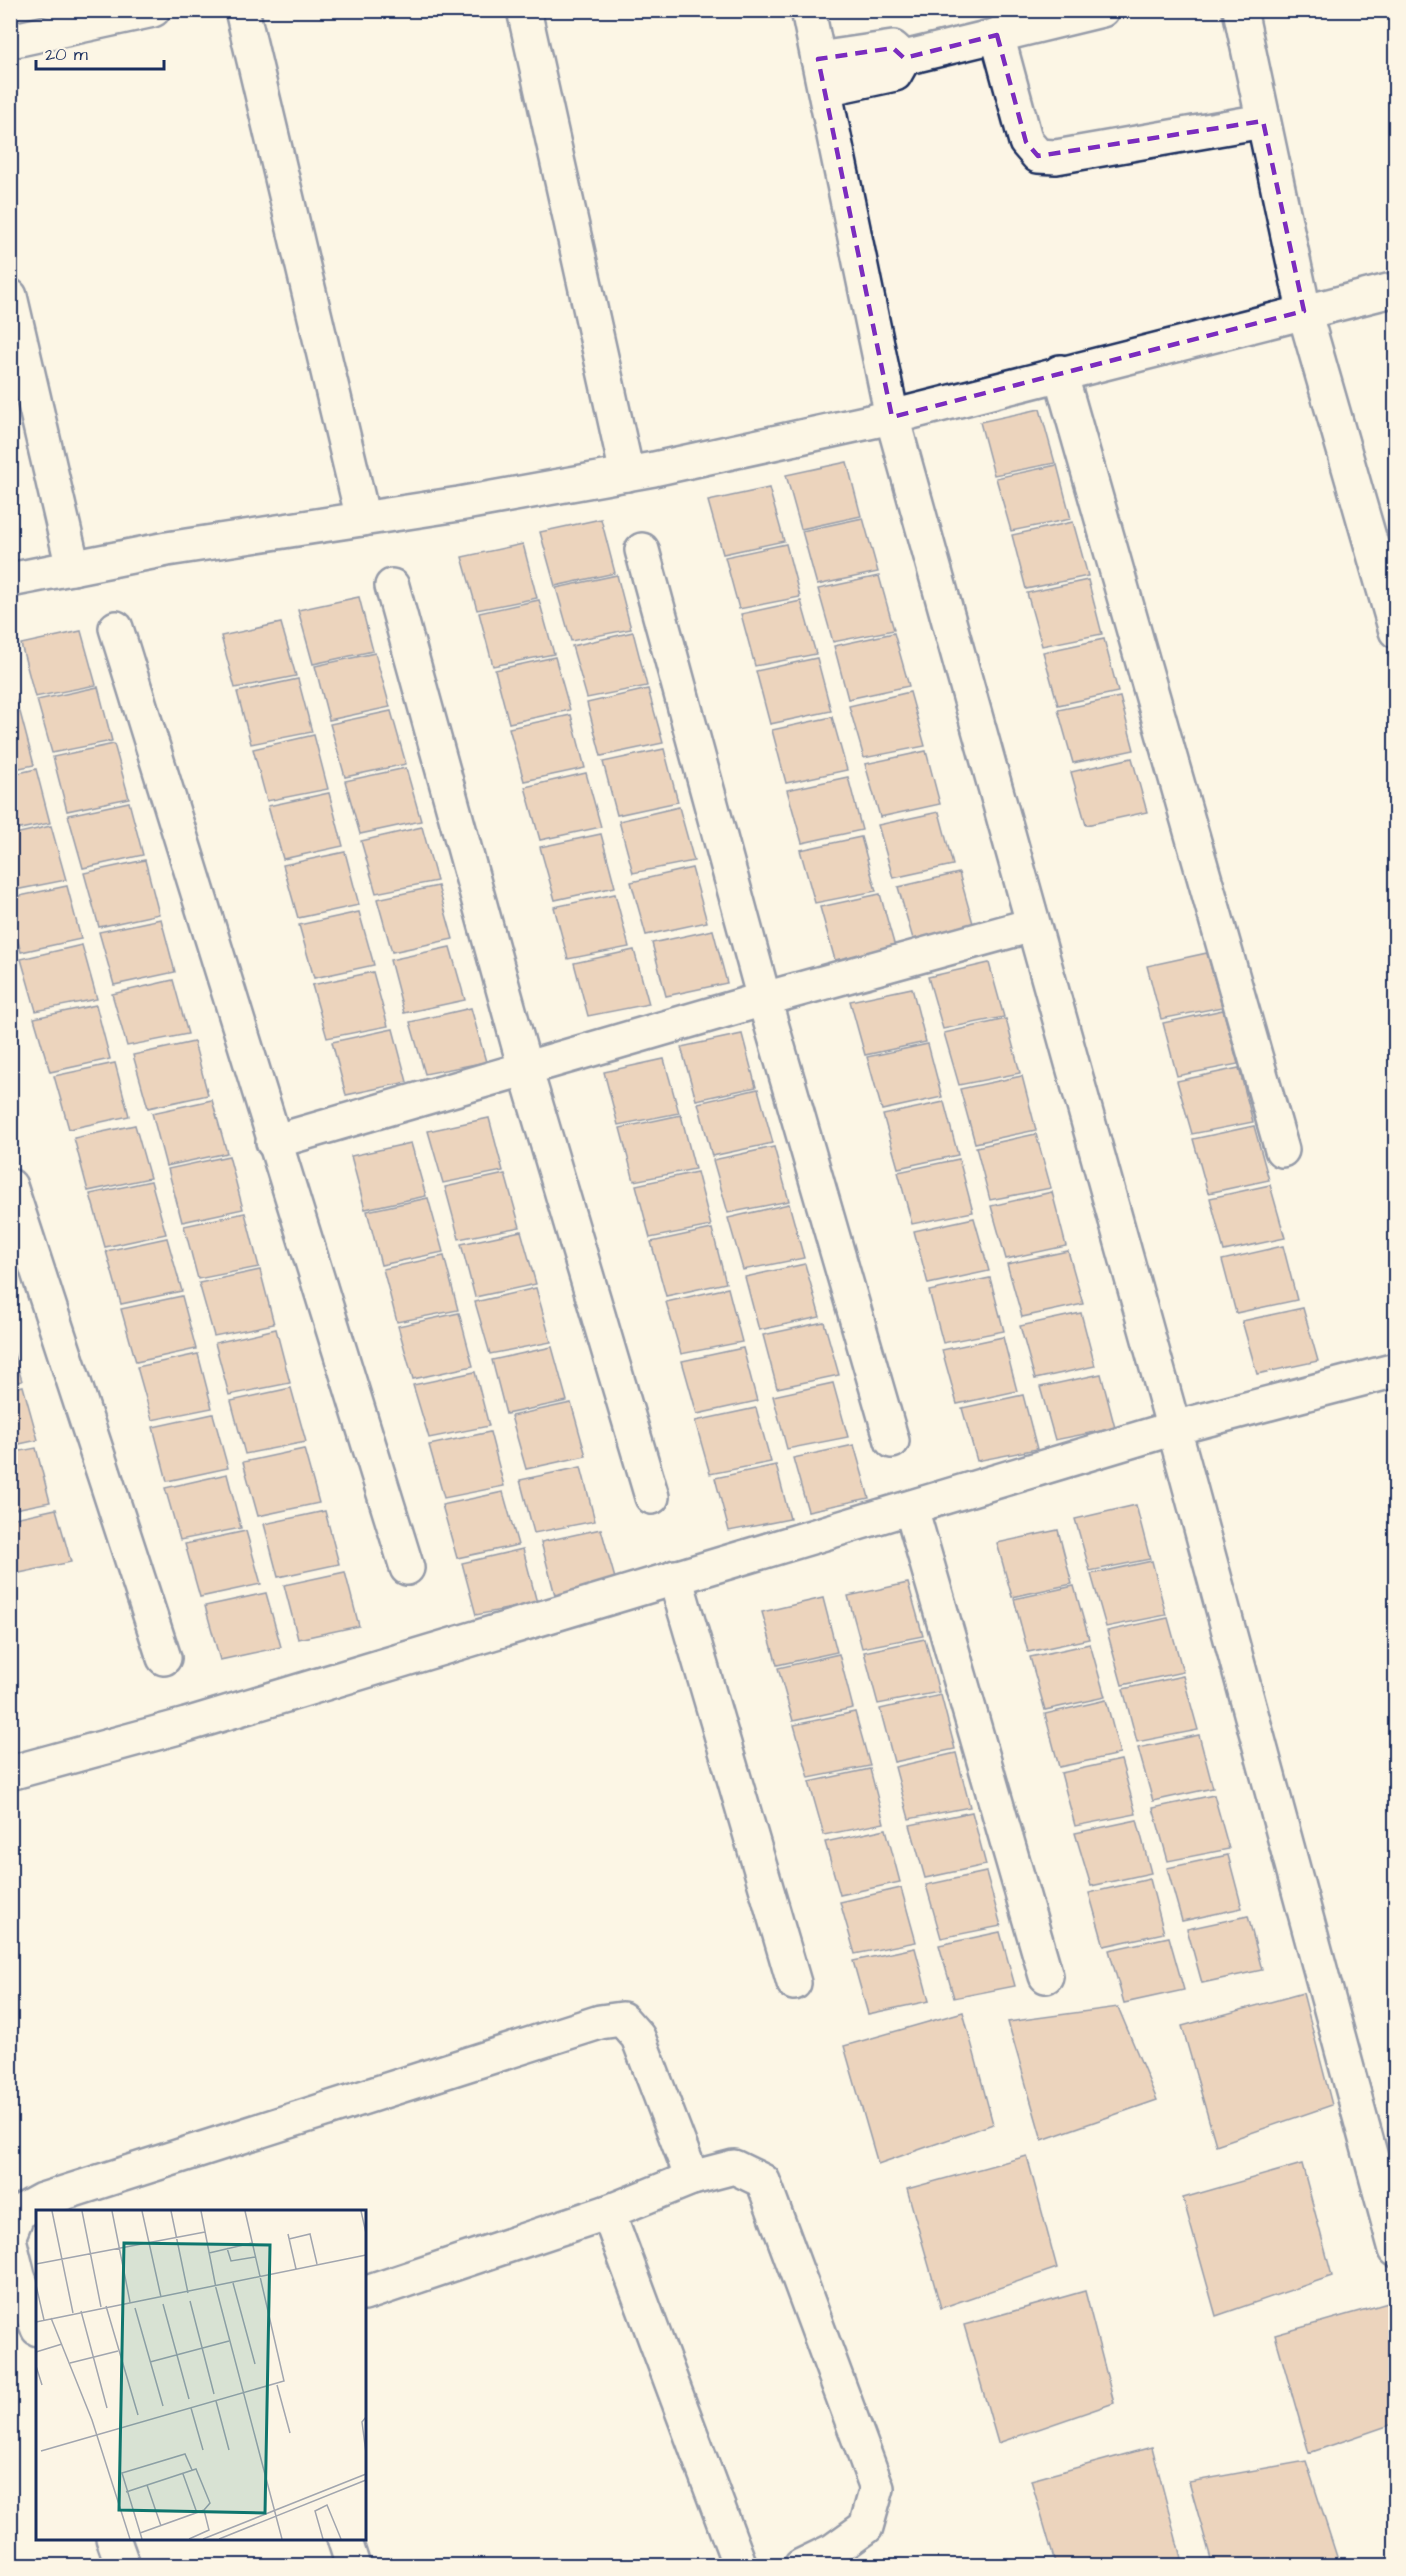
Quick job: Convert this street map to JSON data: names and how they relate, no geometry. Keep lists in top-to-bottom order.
{
  "scale_bar": "20 m"
}
